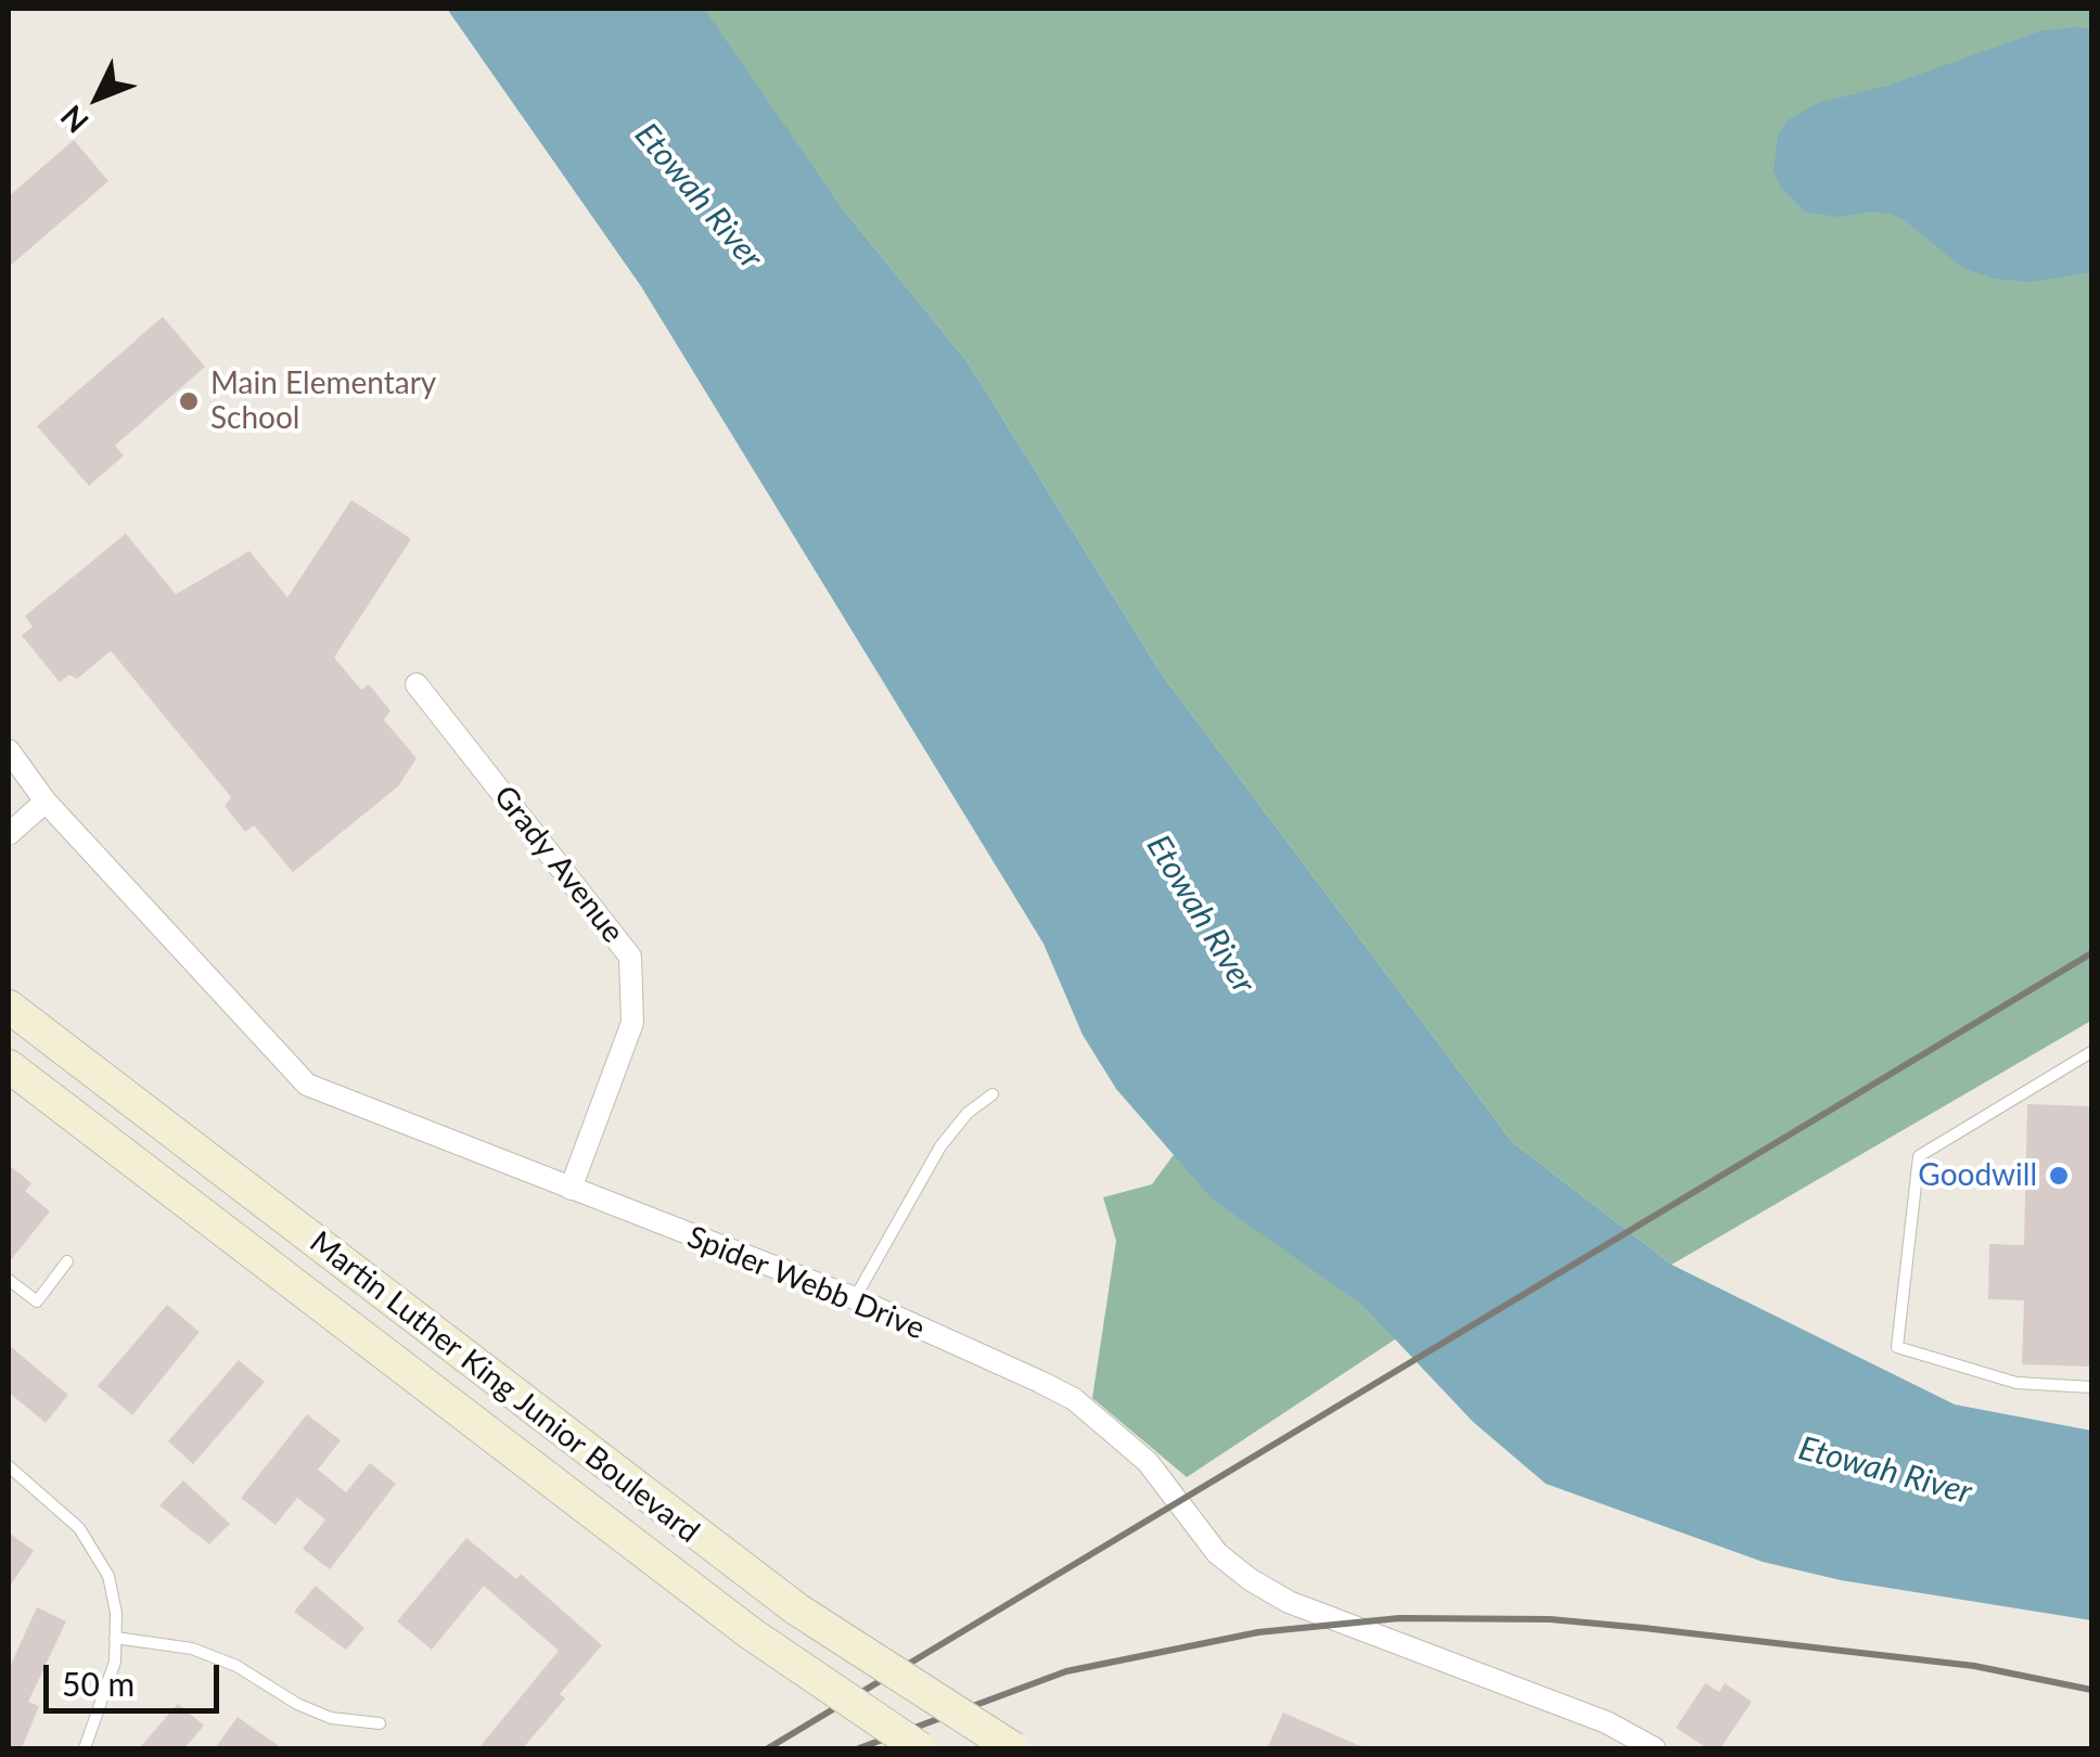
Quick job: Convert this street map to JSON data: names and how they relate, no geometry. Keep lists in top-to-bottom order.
{
  "streets": {
    "main road": ["Martin Luther King Junior Boulevard"],
    "street": ["Grady Avenue", "Spider Webb Drive"]
  },
  "crossings": [
    ["Grady Avenue", "Spider Webb Drive"]
  ],
  "water": ["Etowah River"],
  "places": ["Main Elementary School", "Goodwill"],
  "scale_bar": "50 m",
  "north": "bottom left"
}
